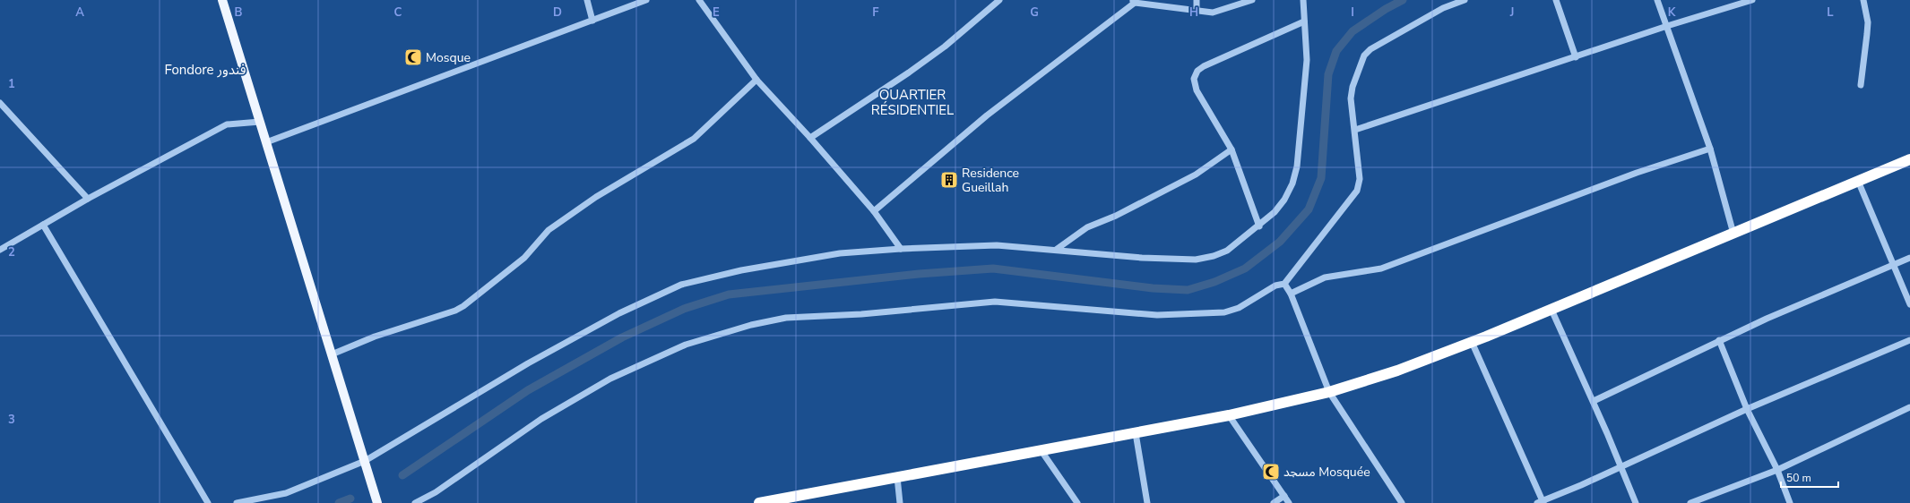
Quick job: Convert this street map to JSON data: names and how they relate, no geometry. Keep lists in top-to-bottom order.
{
  "districts": ["Fondore فندور", "QUARTIER RÉSIDENTIEL"],
  "places": {
    "mosque": ["Mosque", "مسجد Mosquée"],
    "building": ["Residence Gueillah"]
  },
  "scale_bar": "50 m",
  "grid": {
    "columns": [
      "A",
      "B",
      "C",
      "D",
      "E",
      "F",
      "G",
      "H",
      "I",
      "J",
      "K",
      "L"
    ],
    "rows": ["1", "2", "3"]
  }
}
